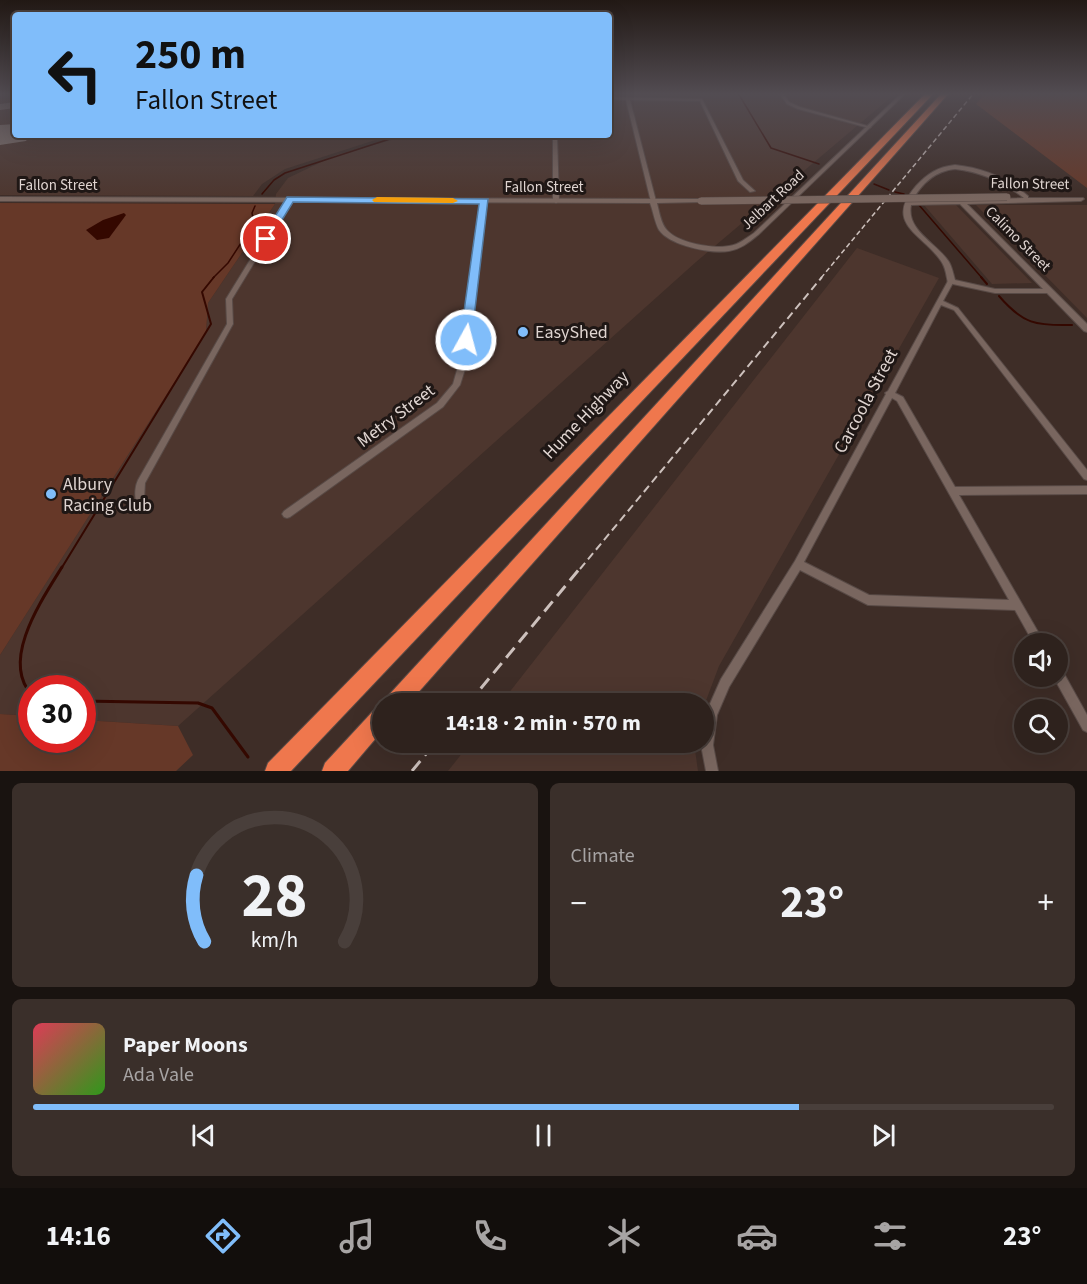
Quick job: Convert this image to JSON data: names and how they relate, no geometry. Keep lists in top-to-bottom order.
{
  "streets": {
    "highway": ["Hume Highway"],
    "street": [
      "Fallon Street",
      "Jelbart Road",
      "Calimo Street",
      "Carcoola Street",
      "Metry Street"
    ]
  },
  "crossings": [
    ["Fallon Street", "Jelbart Road"],
    ["Fallon Street", "Calimo Street"],
    ["Fallon Street", "Metry Street"]
  ],
  "places": ["EasyShed", "Albury Racing Club"],
  "page": {
    "turn": ["250 m", "Fallon Street"],
    "limit": "30",
    "trip": "14:18 · 2 min · 570 m",
    "tile": "Climate",
    "heat": ["−", "23°", "+"],
    "song": ["Paper Moons", "Ada Vale"],
    "tabs": ["14:16", "23°"],
    "gauge": ["28", "km/h"]
  }
}
